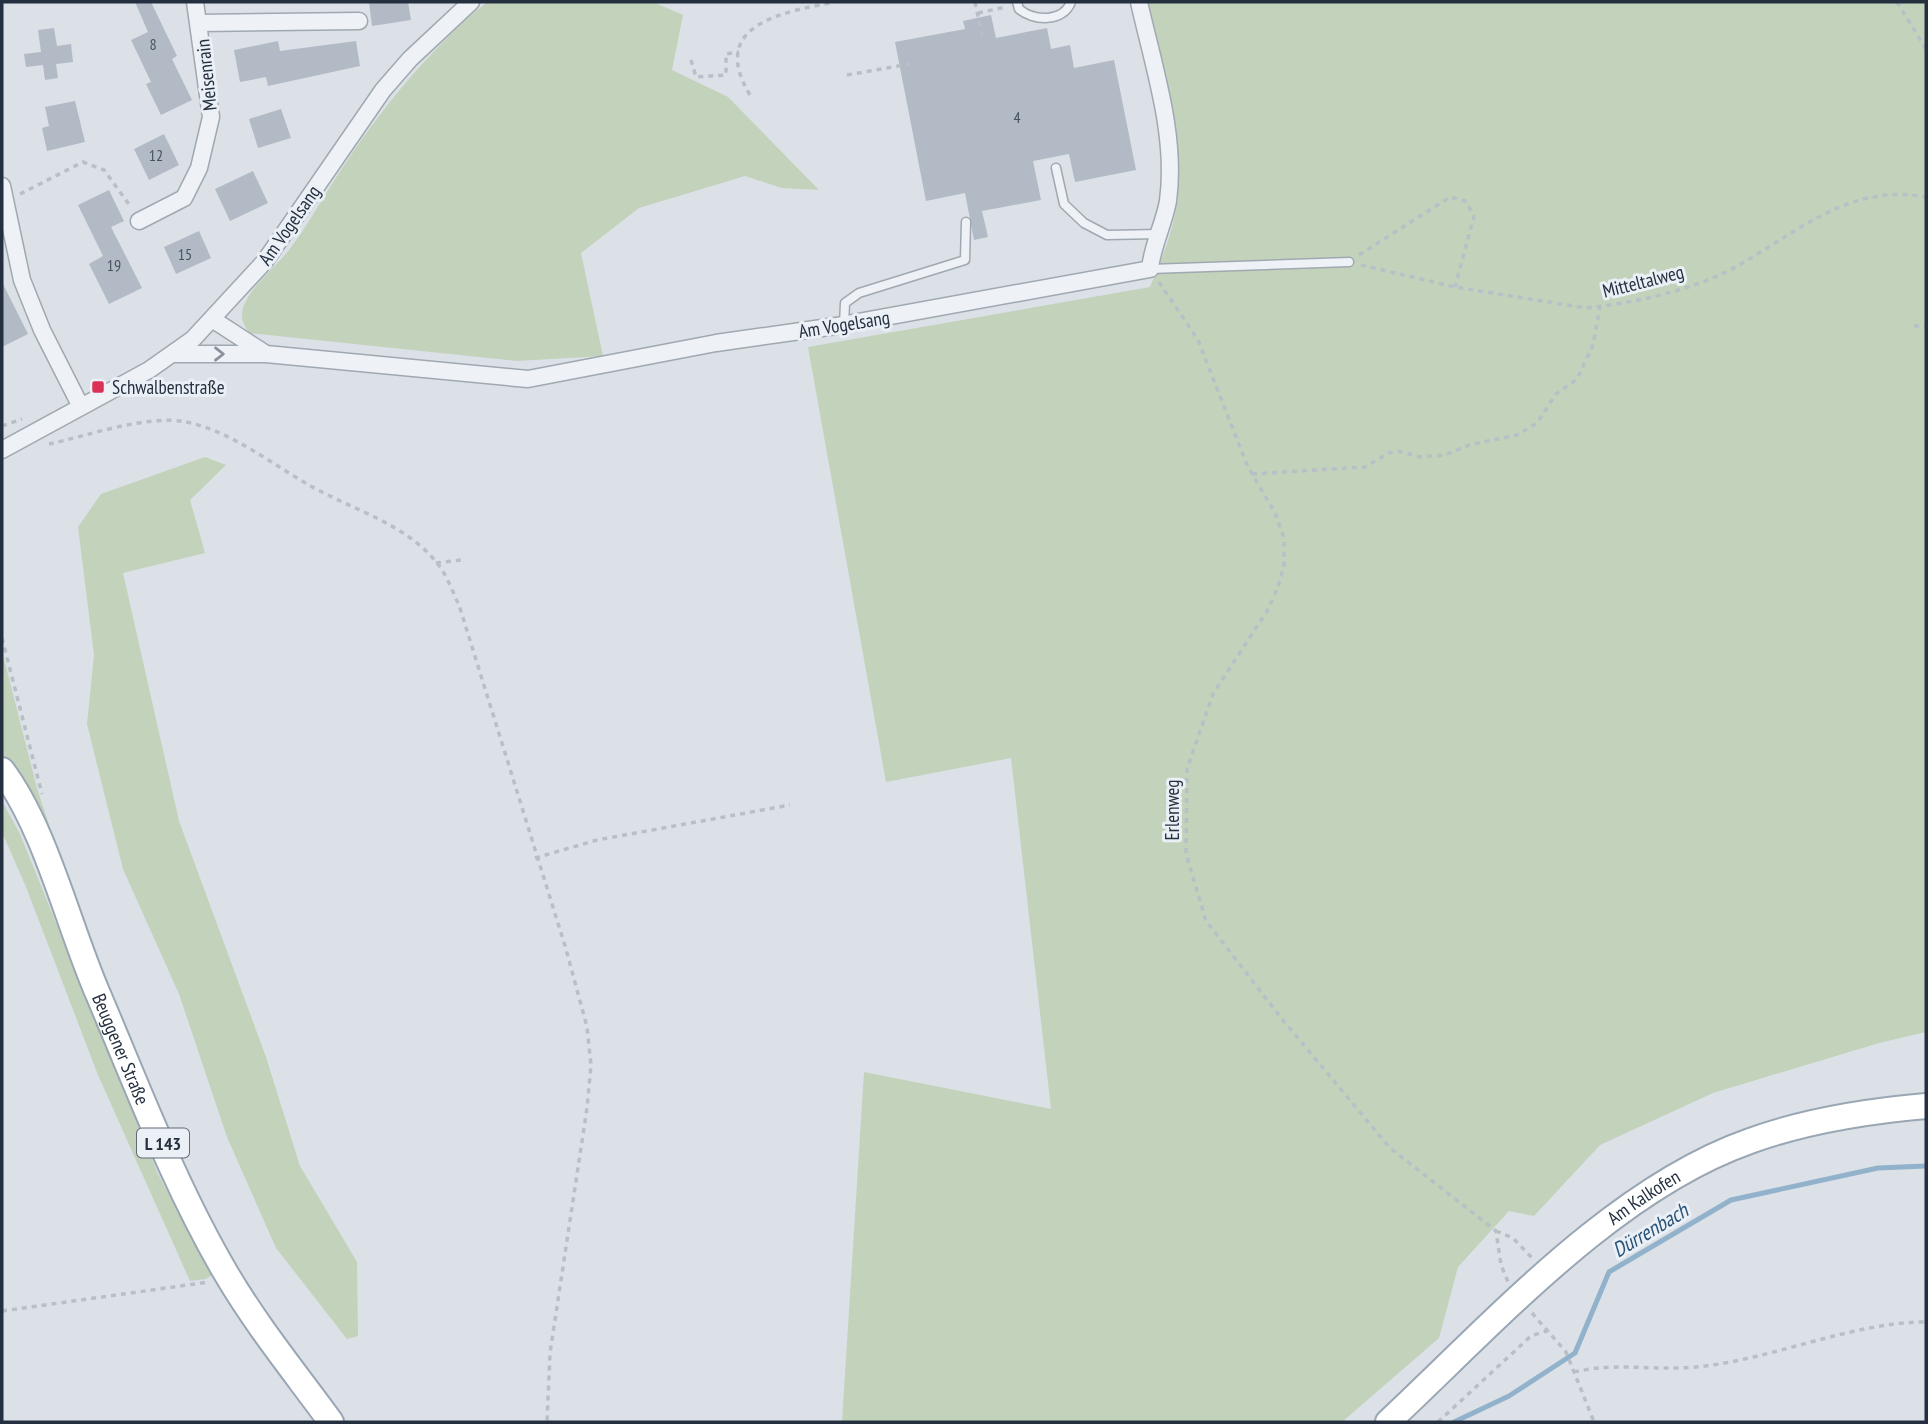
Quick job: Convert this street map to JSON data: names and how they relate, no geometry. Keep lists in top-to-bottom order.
{
  "streets": {
    "main road": ["Beuggener Straße", "L 143", "Am Kalkofen"],
    "street": ["Meisenrain", "Am Vogelsang"],
    "path": ["Mitteltalweg", "Erlenweg"]
  },
  "crossings": [
    ["Am Vogelsang", "Erlenweg"],
    ["Erlenweg", "Am Kalkofen"]
  ],
  "water": ["Dürrenbach"],
  "places": {
    "transit": ["Schwalbenstraße"]
  },
  "house_numbers": [
    "8",
    "4",
    "12",
    "15",
    "19"
  ]
}
